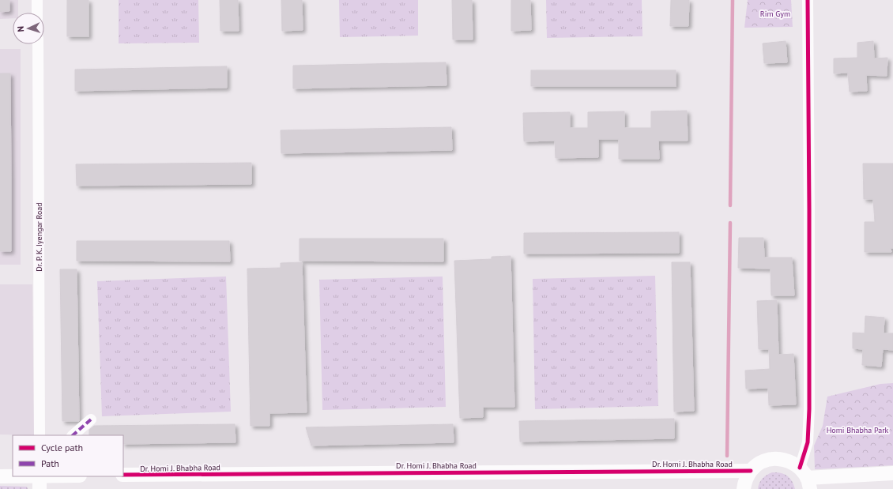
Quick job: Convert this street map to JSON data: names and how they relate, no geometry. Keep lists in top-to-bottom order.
{
  "streets": {
    "street": ["Dr. P. K. Iyengar Road", "Dr. Homi J. Bhabha Road"]
  },
  "parks": ["Rim Gym", "Homi Bhabha Park"],
  "legend": ["Cycle path", "Path"],
  "north": "left"
}
